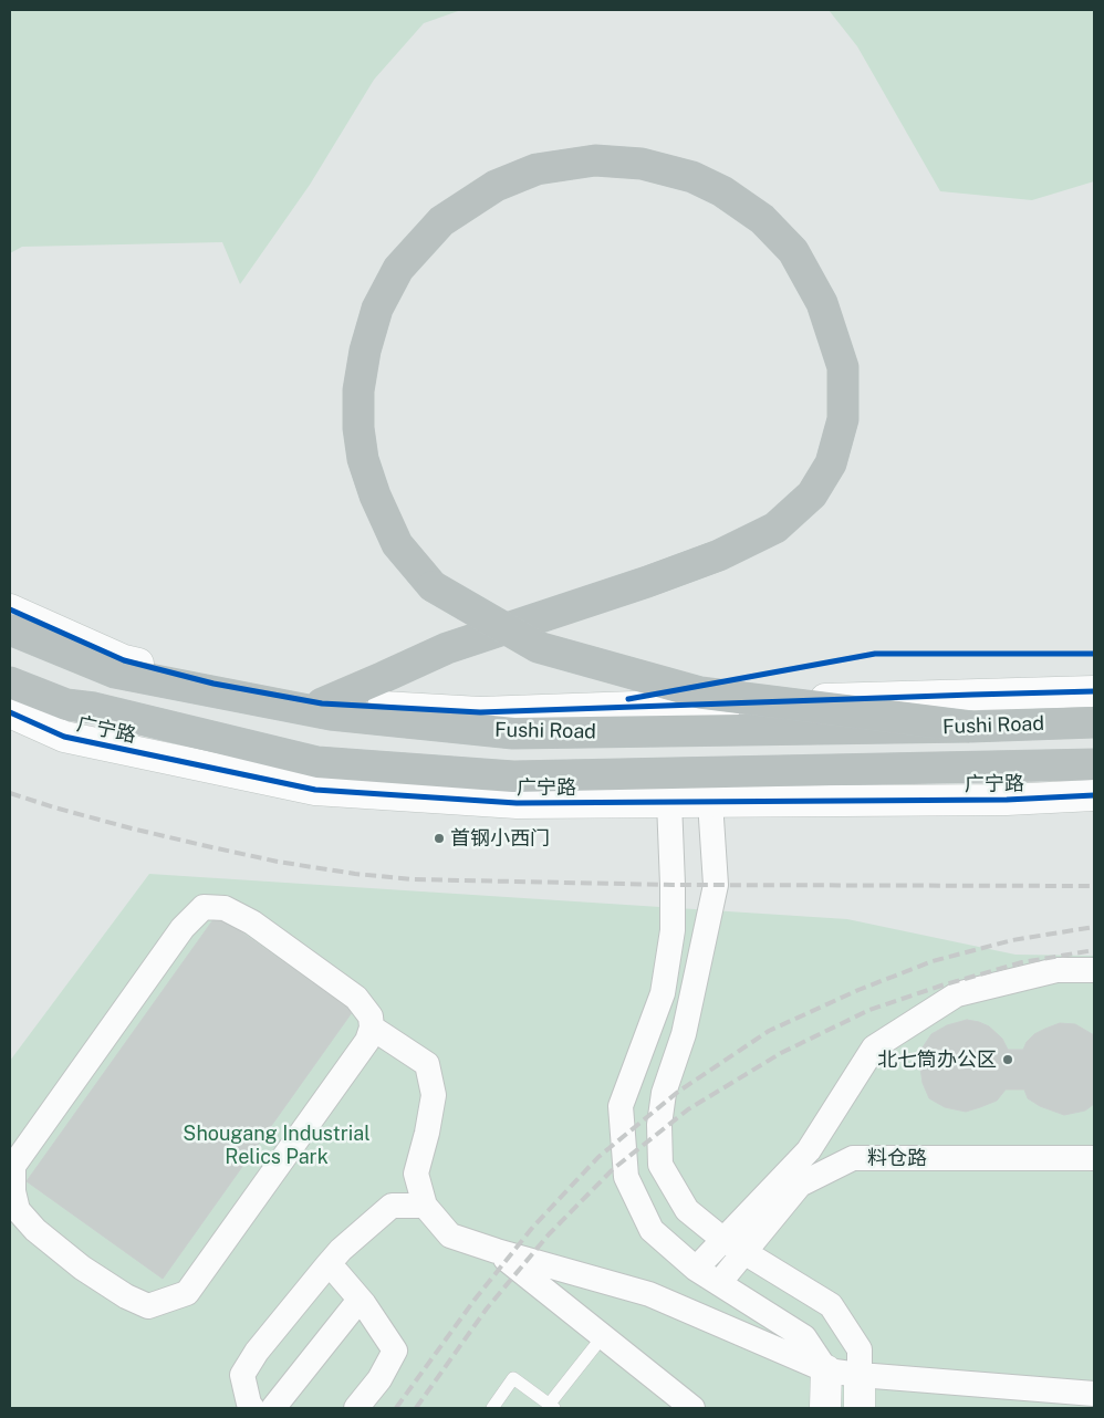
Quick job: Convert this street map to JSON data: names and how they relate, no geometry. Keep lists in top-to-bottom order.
{
  "streets": {
    "highway": ["Fushi Road"],
    "street": ["广宁路", "料仓路"]
  },
  "parks": ["Shougang Industrial Relics Park"],
  "places": ["首钢小西门", "北七筒办公区"]
}
